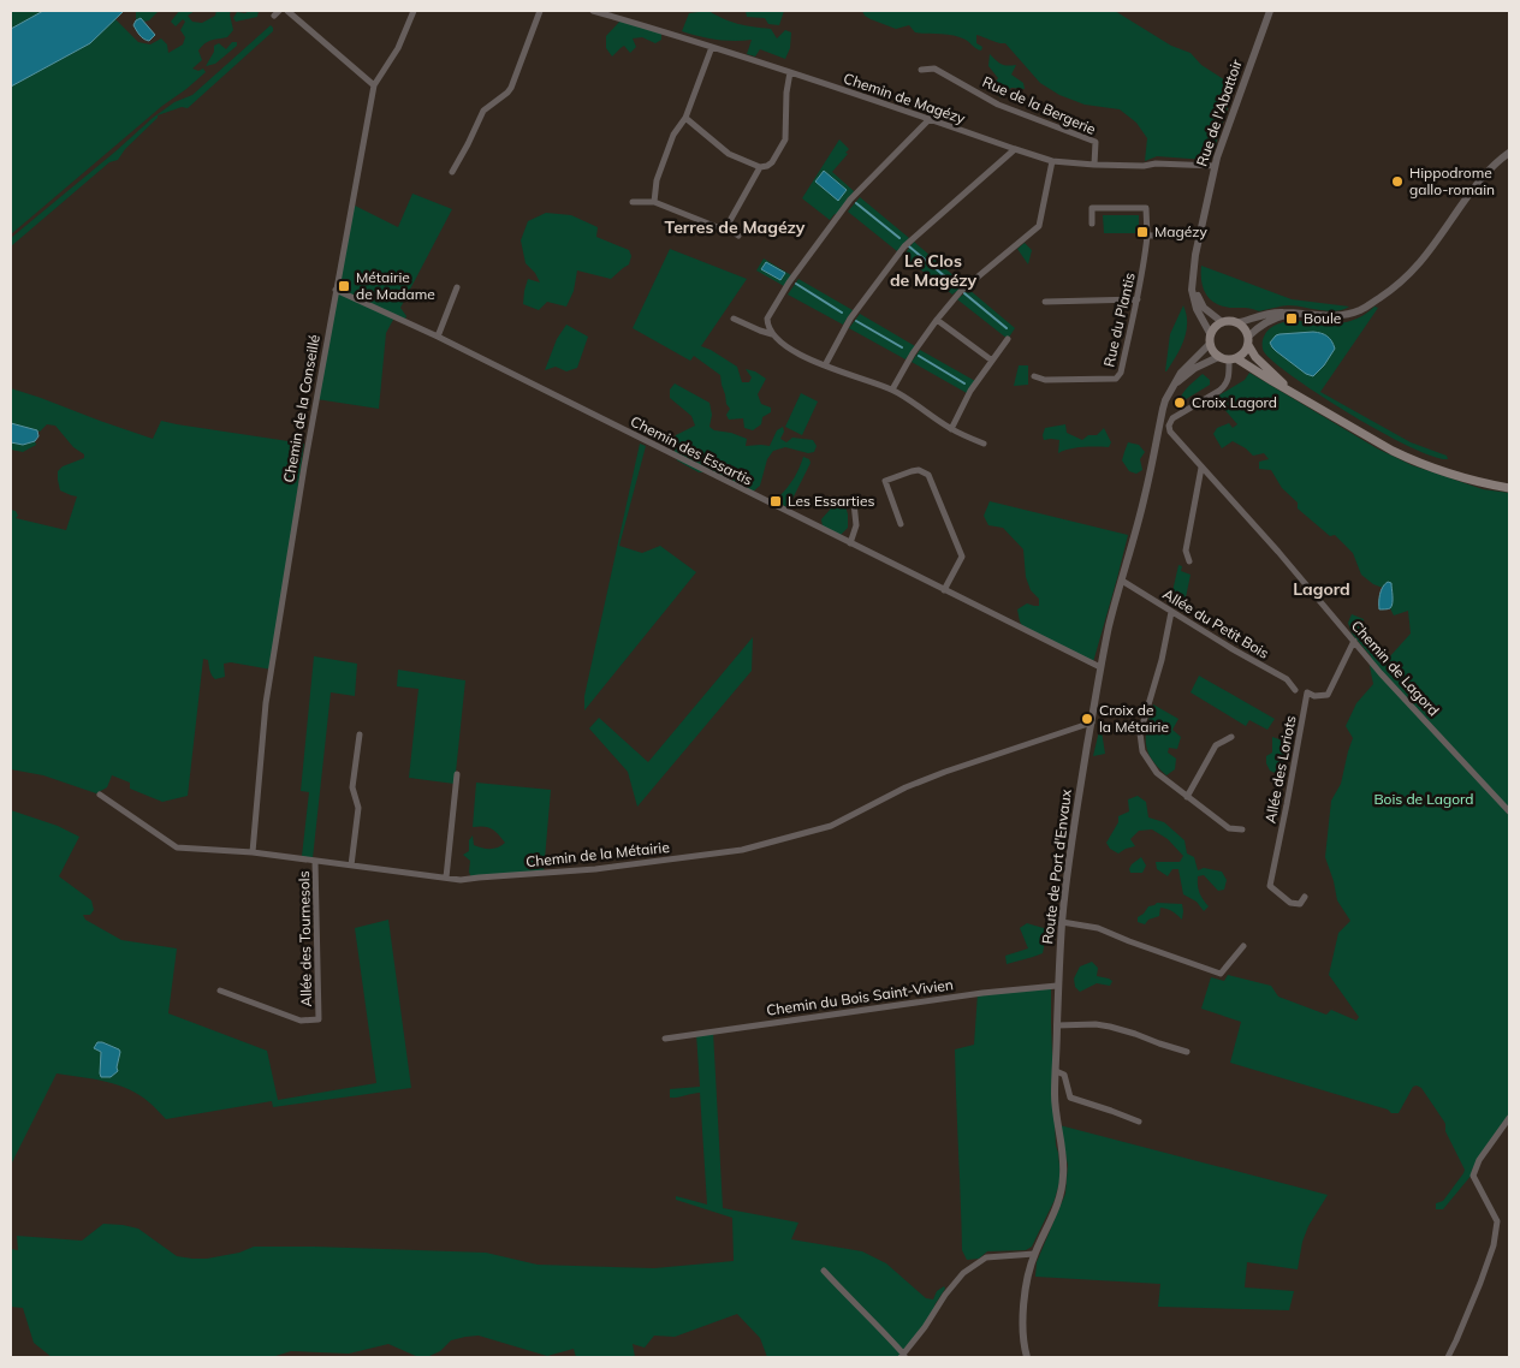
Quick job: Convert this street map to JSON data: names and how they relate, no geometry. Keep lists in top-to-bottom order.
{
  "streets": {
    "street": [
      "Chemin de Magézy",
      "Rue de la Bergerie",
      "Rue de l'Abattoir",
      "Rue du Plantis",
      "Chemin de la Conseillé",
      "Chemin des Essartis",
      "Allée du Petit Bois",
      "Chemin de Lagord",
      "Allée des Loriots",
      "Chemin de la Métairie",
      "Route de Port d'Envaux",
      "Allée des Tournesols",
      "Chemin du Bois Saint-Vivien"
    ]
  },
  "crossings": [
    ["Chemin de Magézy", "Rue de la Bergerie"],
    ["Chemin de Magézy", "Rue de l'Abattoir"],
    ["Chemin de la Conseillé", "Chemin des Essartis"],
    ["Chemin de la Conseillé", "Chemin de la Métairie"],
    ["Chemin des Essartis", "Route de Port d'Envaux"],
    ["Allée du Petit Bois", "Route de Port d'Envaux"],
    ["Chemin de Lagord", "Allée des Loriots"],
    ["Chemin de Lagord", "Route de Port d'Envaux"],
    ["Chemin de la Métairie", "Route de Port d'Envaux"],
    ["Chemin de la Métairie", "Allée des Tournesols"],
    ["Route de Port d'Envaux", "Chemin du Bois Saint-Vivien"]
  ],
  "districts": ["Terres de Magézy", "Le Clos de Magézy", "Lagord"],
  "parks": ["Bois de Lagord"],
  "places": {
    "other": ["Hippodrome gallo-romain", "Croix Lagord", "Croix de la Métairie"],
    "transit": [
      "Magézy",
      "Métairie de Madame",
      "Boule",
      "Les Essarties"
    ]
  }
}
